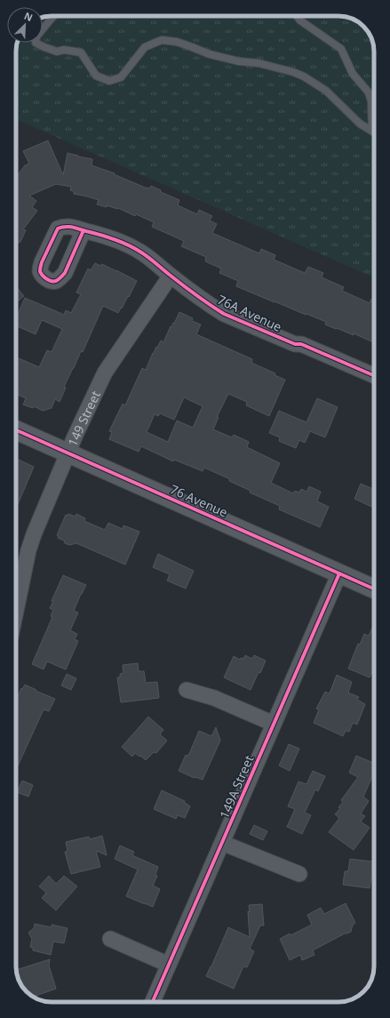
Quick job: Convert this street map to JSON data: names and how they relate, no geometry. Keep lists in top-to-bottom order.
{
  "streets": {
    "street": [
      "76A Avenue",
      "149 Street",
      "76 Avenue",
      "149A Street"
    ]
  },
  "crossings": [
    ["76A Avenue", "149 Street"],
    ["149 Street", "76 Avenue"],
    ["76 Avenue", "149A Street"]
  ],
  "north": "top right"
}
